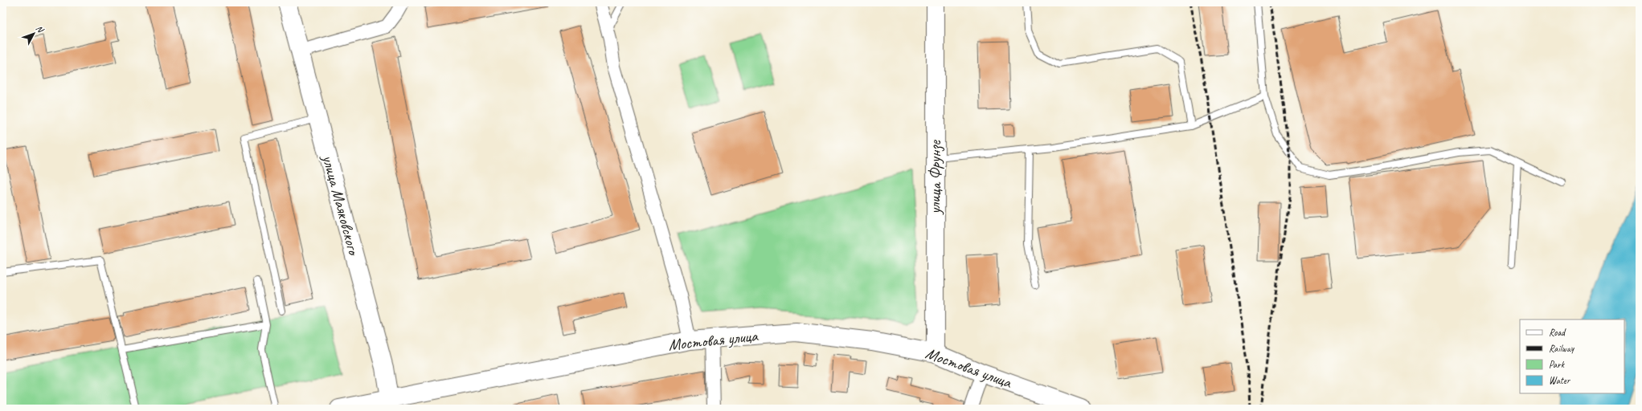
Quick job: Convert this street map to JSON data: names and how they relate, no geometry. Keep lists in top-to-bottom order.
{
  "streets": {
    "street": ["улица Фрунзе", "улица Маяковского", "Мостовая улица"]
  },
  "crossings": [
    ["улица Фрунзе", "Мостовая улица"],
    ["улица Маяковского", "Мостовая улица"]
  ],
  "legend": [
    "Road",
    "Railway",
    "Park",
    "Water"
  ],
  "north": "top right"
}
